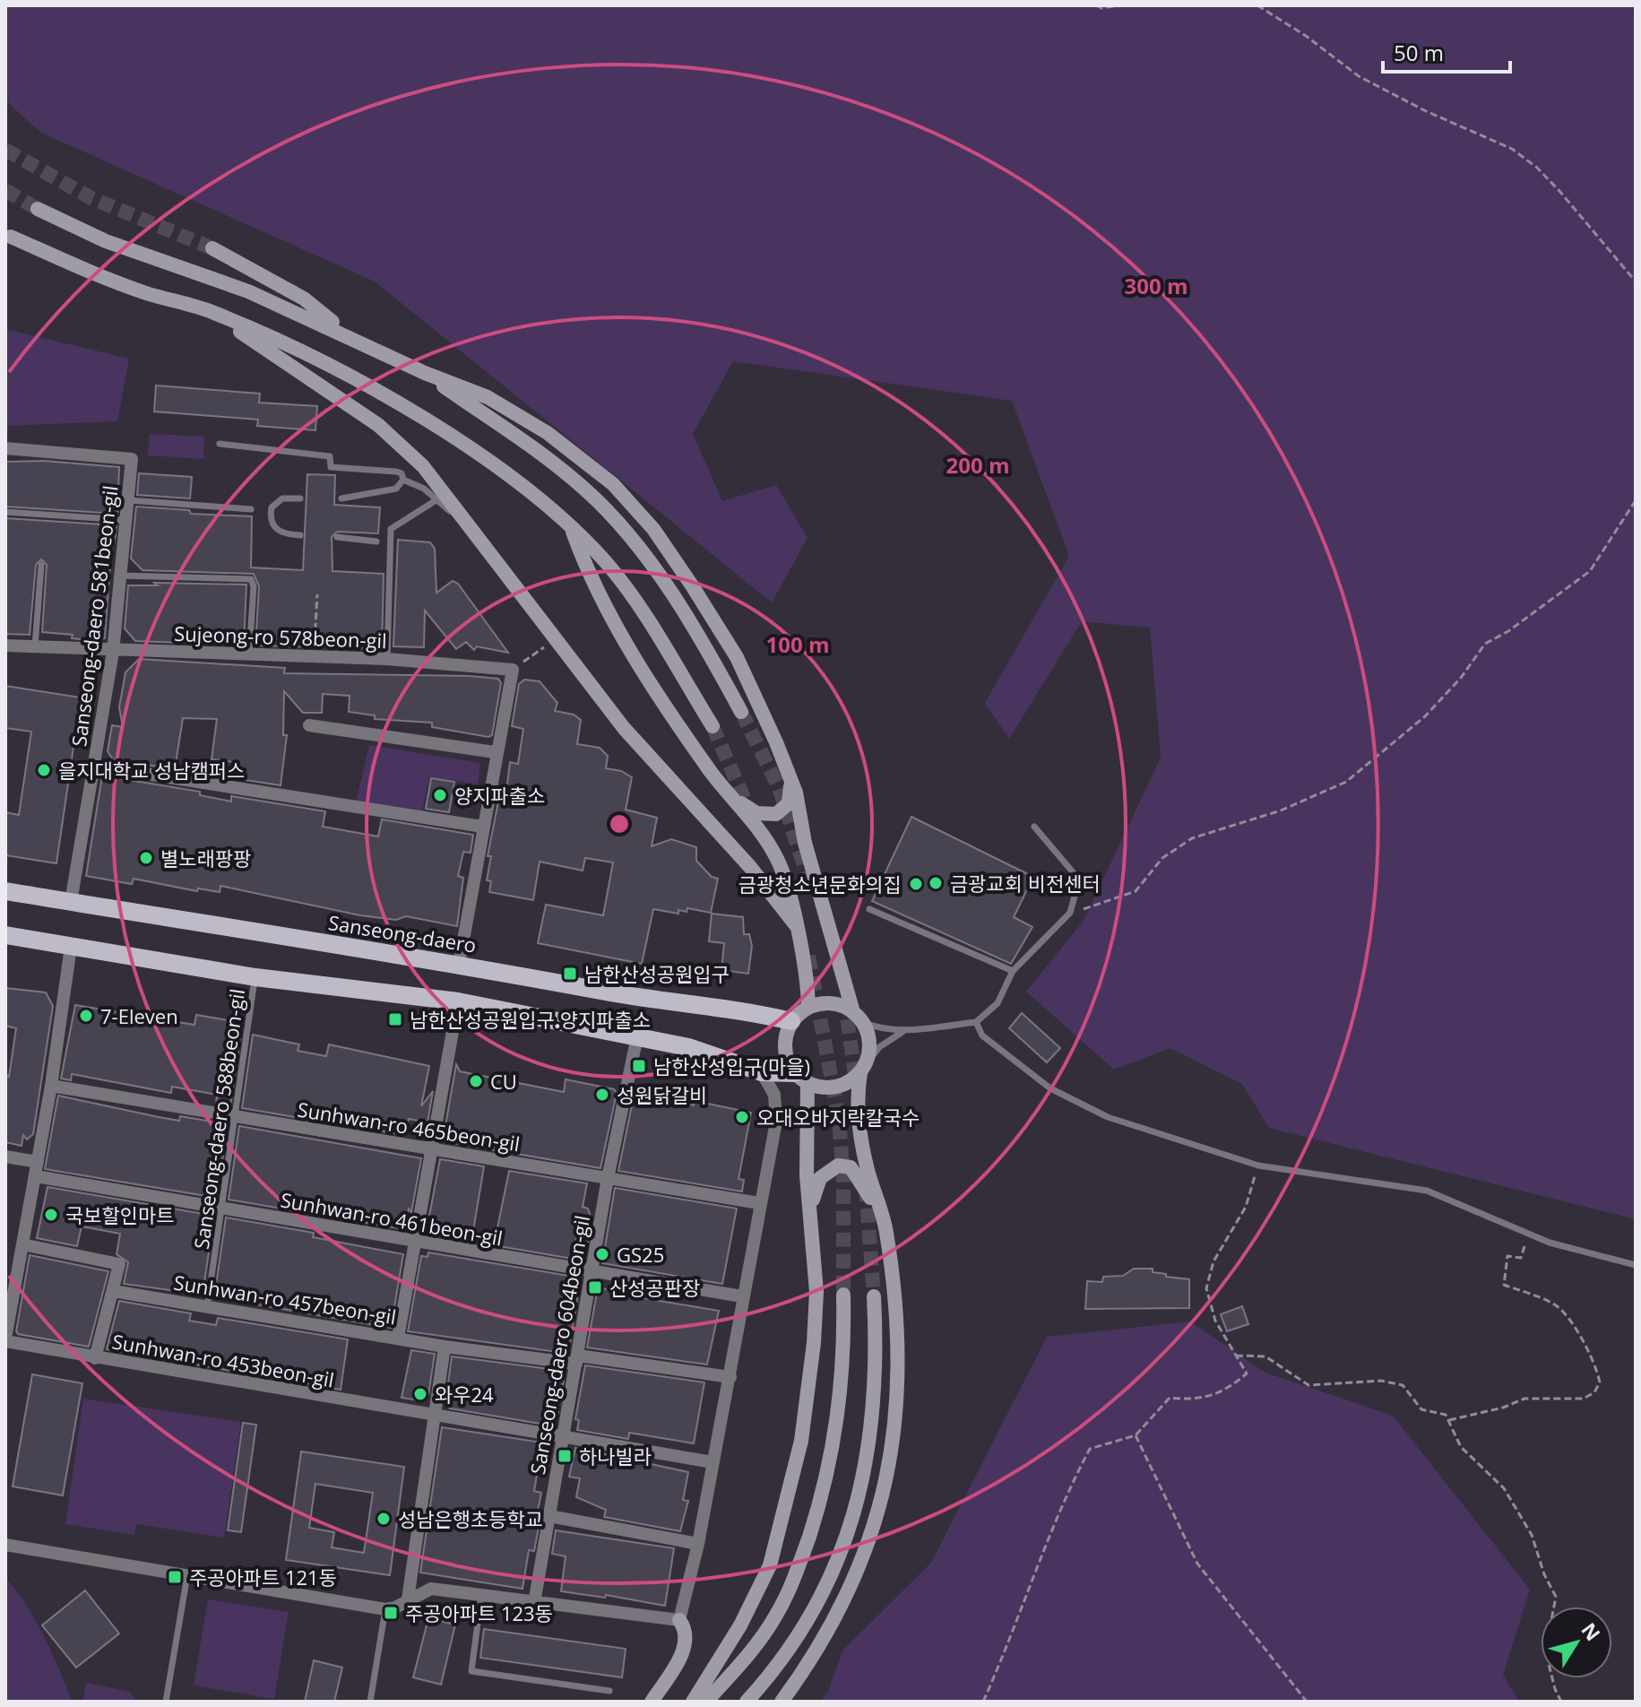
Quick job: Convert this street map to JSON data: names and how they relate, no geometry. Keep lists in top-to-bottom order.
{
  "streets": {
    "main road": ["Sanseong-daero"],
    "street": [
      "Sanseong-daero 581beon-gil",
      "Sujeong-ro 578beon-gil",
      "Sunhwan-ro 465beon-gil",
      "Sunhwan-ro 461beon-gil",
      "Sunhwan-ro 457beon-gil",
      "Sanseong-daero 604beon-gil",
      "Sunhwan-ro 453beon-gil"
    ],
    "lane": ["Sanseong-daero 588beon-gil"]
  },
  "crossings": [
    ["Sanseong-daero 581beon-gil", "Sujeong-ro 578beon-gil"],
    ["Sanseong-daero 581beon-gil", "Sanseong-daero"],
    ["Sanseong-daero 588beon-gil", "Sunhwan-ro 465beon-gil"],
    ["Sanseong-daero 588beon-gil", "Sunhwan-ro 461beon-gil"],
    ["Sanseong-daero 588beon-gil", "Sunhwan-ro 457beon-gil"],
    ["Sunhwan-ro 465beon-gil", "Sanseong-daero 604beon-gil"],
    ["Sunhwan-ro 461beon-gil", "Sanseong-daero 604beon-gil"],
    ["Sunhwan-ro 457beon-gil", "Sanseong-daero 604beon-gil"],
    ["Sanseong-daero 604beon-gil", "Sunhwan-ro 453beon-gil"]
  ],
  "places": {
    "other": [
      "을지대학교 성남캠퍼스",
      "양지파출소",
      "별노래팡팡",
      "금광교회 비전센터",
      "금광청소년문화의집",
      "7-Eleven",
      "CU",
      "성원닭갈비",
      "오대오바지락칼국수",
      "국보할인마트",
      "GS25",
      "와우24",
      "성남은행초등학교"
    ],
    "transit": [
      "남한산성공원입구",
      "남한산성공원입구.양지파출소",
      "남한산성입구(마을)",
      "산성공판장",
      "하나빌라",
      "주공아파트 121동",
      "주공아파트 123동"
    ]
  },
  "scale_bar": "50 m",
  "north": "top right",
  "rings": ["300 m", "200 m", "100 m"]
}
